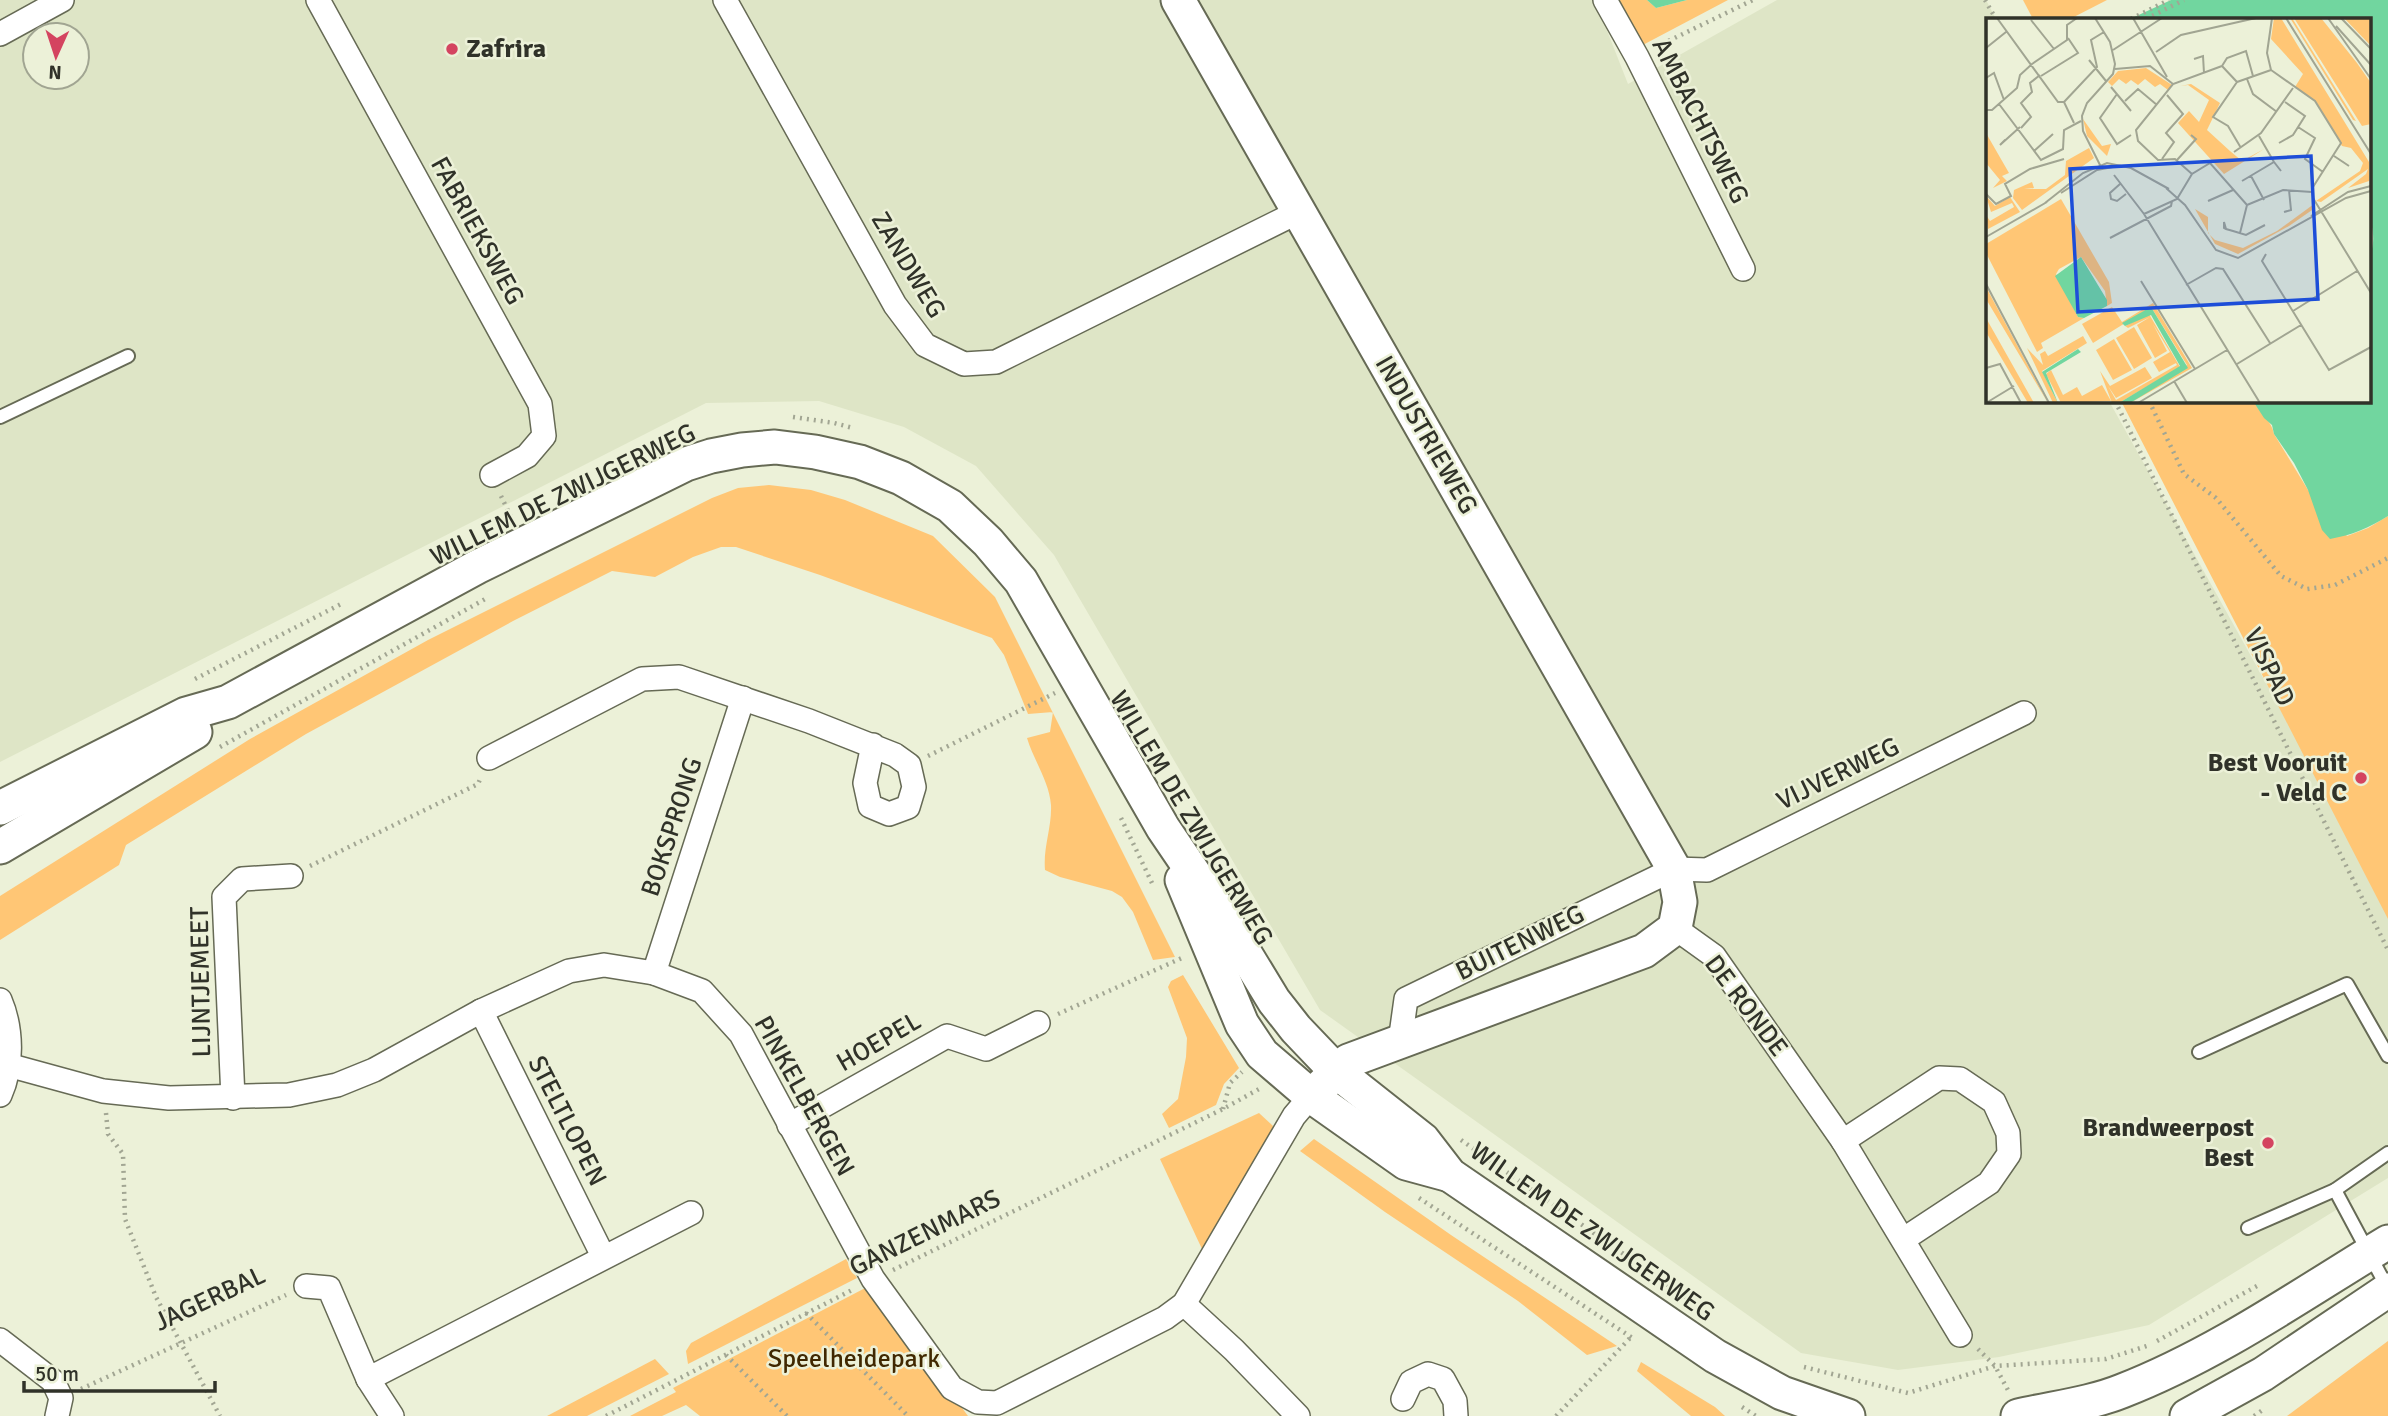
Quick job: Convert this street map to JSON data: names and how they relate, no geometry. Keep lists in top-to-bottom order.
{
  "streets": {
    "main road": ["INDUSTRIEWEG", "WILLEM DE ZWIJGERWEG", "BUITENWEG"],
    "street": [
      "AMBACHTSWEG",
      "FABRIEKSWEG",
      "ZANDWEG",
      "VIJVERWEG",
      "BOKSPRONG",
      "LIJNTJEMEET",
      "DE RONDE",
      "HOEPEL",
      "PINKELBERGEN",
      "STELTLOPEN"
    ],
    "path": ["VISPAD", "GANZENMARS", "JAGERBAL"]
  },
  "crossings": [
    ["ZANDWEG", "INDUSTRIEWEG"],
    ["INDUSTRIEWEG", "VIJVERWEG"],
    ["INDUSTRIEWEG", "BUITENWEG"],
    ["WILLEM DE ZWIJGERWEG", "BUITENWEG"],
    ["WILLEM DE ZWIJGERWEG", "PINKELBERGEN"],
    ["VIJVERWEG", "BUITENWEG"],
    ["BOKSPRONG", "PINKELBERGEN"],
    ["BUITENWEG", "DE RONDE"],
    ["BUITENWEG", "PINKELBERGEN"],
    ["LIJNTJEMEET", "PINKELBERGEN"],
    ["HOEPEL", "PINKELBERGEN"],
    ["PINKELBERGEN", "STELTLOPEN"],
    ["PINKELBERGEN", "GANZENMARS"]
  ],
  "parks": ["Speelheidepark"],
  "places": ["Zafrira", "Best Vooruit - Veld C", "Brandweerpost Best"],
  "scale_bar": "50 m",
  "north": "bottom"
}
